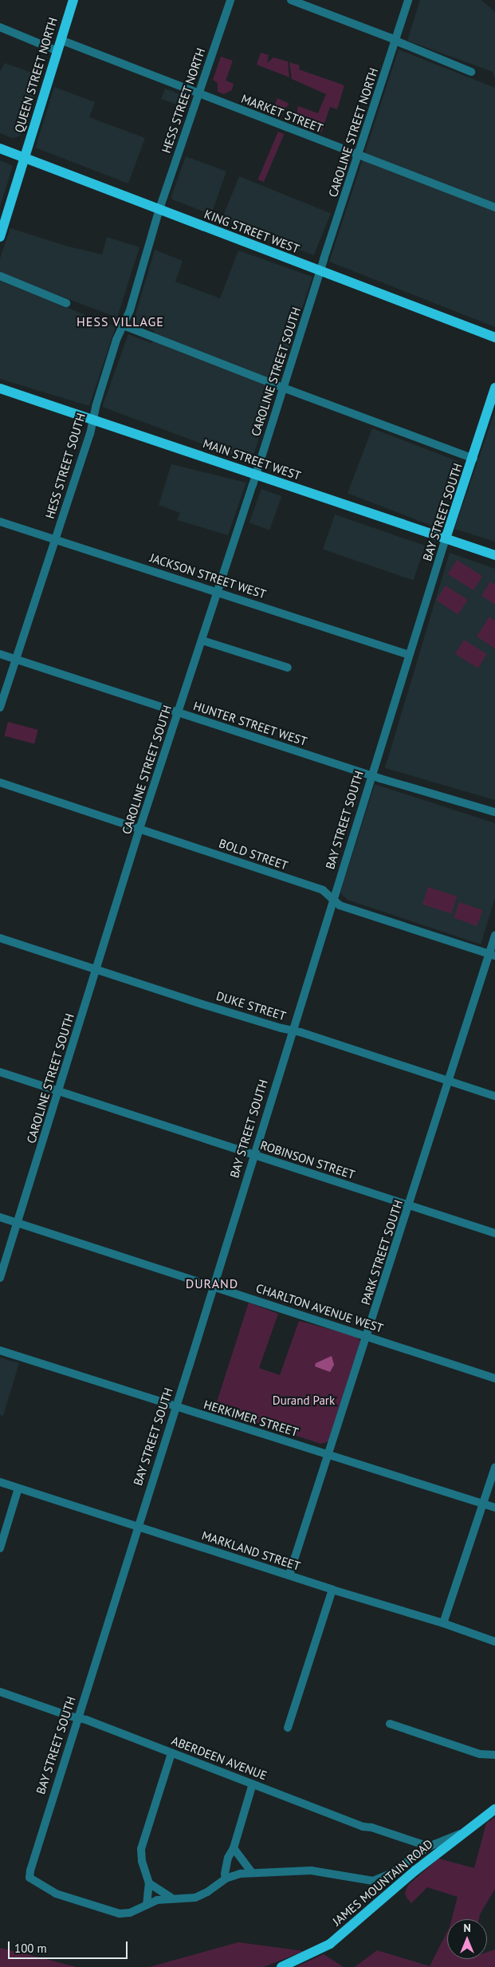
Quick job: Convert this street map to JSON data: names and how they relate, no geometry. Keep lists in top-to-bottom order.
{
  "streets": {
    "main road": [
      "QUEEN STREET NORTH",
      "KING STREET WEST",
      "MAIN STREET WEST",
      "BAY STREET SOUTH",
      "JAMES MOUNTAIN ROAD"
    ],
    "street": [
      "HESS STREET NORTH",
      "MARKET STREET",
      "CAROLINE STREET NORTH",
      "CAROLINE STREET SOUTH",
      "HESS STREET SOUTH",
      "JACKSON STREET WEST",
      "HUNTER STREET WEST",
      "BOLD STREET",
      "DUKE STREET",
      "ROBINSON STREET",
      "PARK STREET SOUTH",
      "CHARLTON AVENUE WEST",
      "HERKIMER STREET",
      "MARKLAND STREET",
      "ABERDEEN AVENUE"
    ]
  },
  "crossings": [
    ["QUEEN STREET NORTH", "MARKET STREET"],
    ["QUEEN STREET NORTH", "KING STREET WEST"],
    ["HESS STREET NORTH", "MARKET STREET"],
    ["HESS STREET NORTH", "KING STREET WEST"],
    ["HESS STREET NORTH", "HESS STREET SOUTH"],
    ["MARKET STREET", "CAROLINE STREET NORTH"],
    ["CAROLINE STREET NORTH", "KING STREET WEST"],
    ["CAROLINE STREET NORTH", "CAROLINE STREET SOUTH"],
    ["KING STREET WEST", "CAROLINE STREET SOUTH"],
    ["KING STREET WEST", "HESS STREET SOUTH"],
    ["CAROLINE STREET SOUTH", "MAIN STREET WEST"],
    ["CAROLINE STREET SOUTH", "JACKSON STREET WEST"],
    ["CAROLINE STREET SOUTH", "HUNTER STREET WEST"],
    ["CAROLINE STREET SOUTH", "BOLD STREET"],
    ["CAROLINE STREET SOUTH", "DUKE STREET"],
    ["CAROLINE STREET SOUTH", "ROBINSON STREET"],
    ["CAROLINE STREET SOUTH", "CHARLTON AVENUE WEST"],
    ["MAIN STREET WEST", "HESS STREET SOUTH"],
    ["MAIN STREET WEST", "BAY STREET SOUTH"],
    ["HESS STREET SOUTH", "JACKSON STREET WEST"],
    ["HESS STREET SOUTH", "HUNTER STREET WEST"],
    ["BAY STREET SOUTH", "JACKSON STREET WEST"],
    ["BAY STREET SOUTH", "HUNTER STREET WEST"],
    ["BAY STREET SOUTH", "BOLD STREET"],
    ["BAY STREET SOUTH", "DUKE STREET"],
    ["BAY STREET SOUTH", "ROBINSON STREET"],
    ["BAY STREET SOUTH", "CHARLTON AVENUE WEST"],
    ["BAY STREET SOUTH", "HERKIMER STREET"],
    ["BAY STREET SOUTH", "MARKLAND STREET"],
    ["BAY STREET SOUTH", "ABERDEEN AVENUE"],
    ["BOLD STREET", "PARK STREET SOUTH"],
    ["DUKE STREET", "PARK STREET SOUTH"],
    ["ROBINSON STREET", "PARK STREET SOUTH"],
    ["PARK STREET SOUTH", "CHARLTON AVENUE WEST"],
    ["PARK STREET SOUTH", "HERKIMER STREET"],
    ["PARK STREET SOUTH", "MARKLAND STREET"]
  ],
  "districts": ["HESS VILLAGE", "DURAND"],
  "parks": ["Durand Park"],
  "scale_bar": "100 m",
  "north": "top"
}
